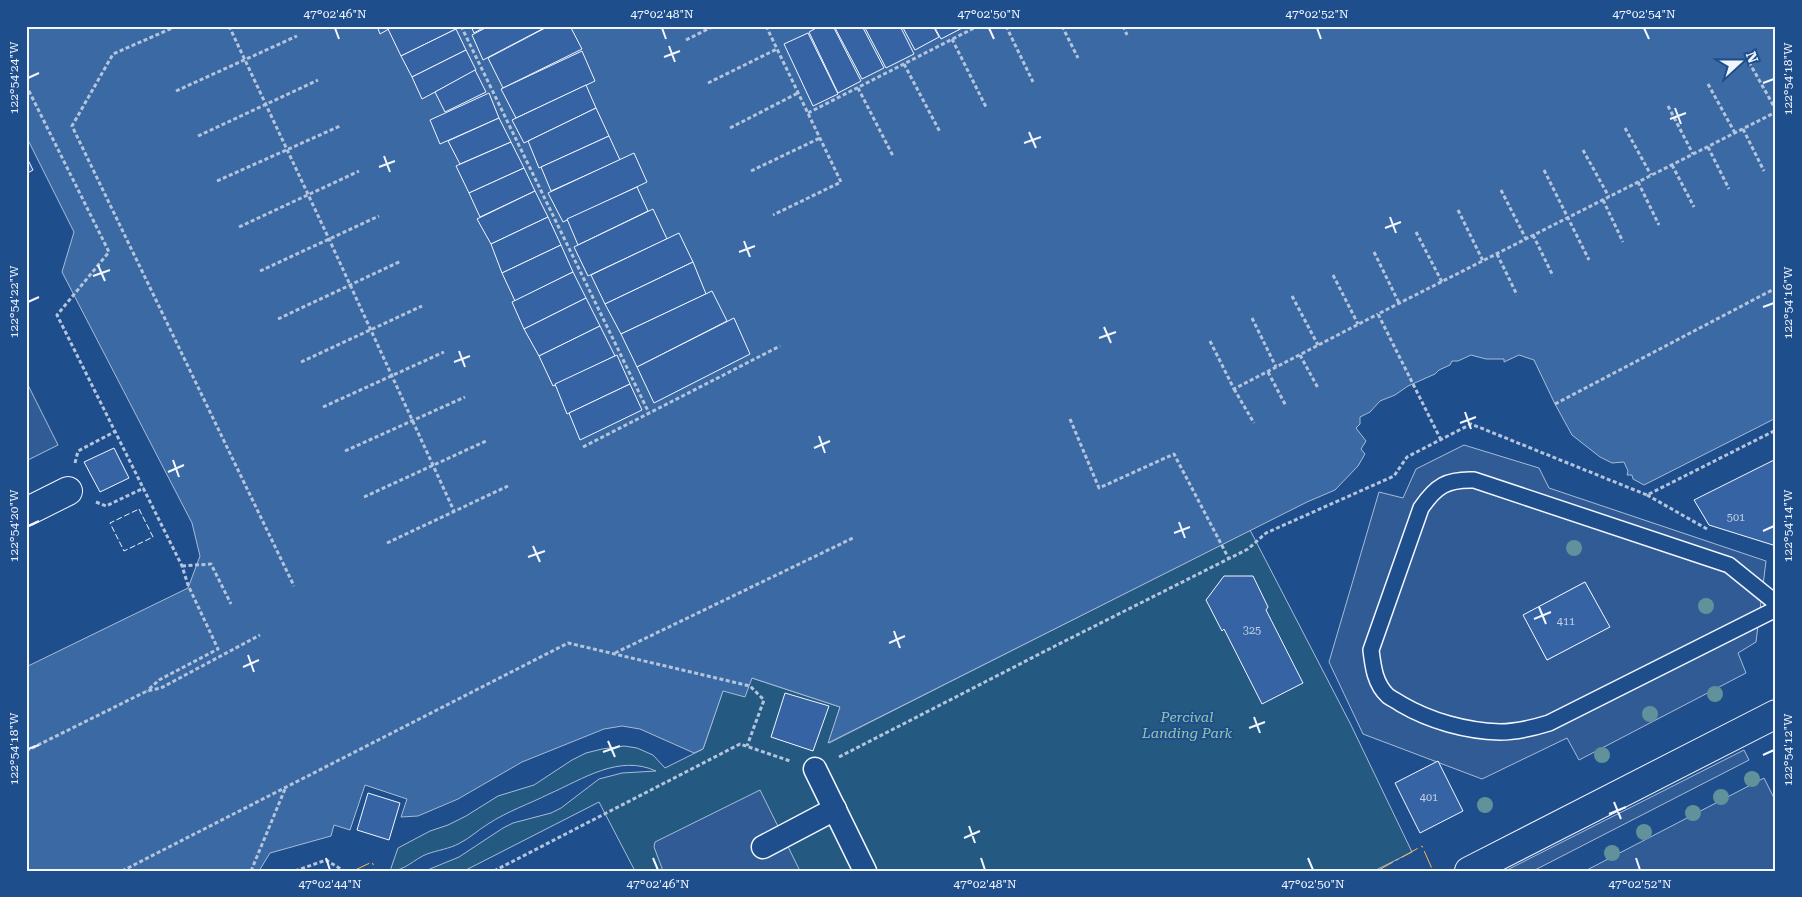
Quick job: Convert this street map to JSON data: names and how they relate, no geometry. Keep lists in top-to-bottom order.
{
  "parks": ["Percival Landing Park"],
  "house_numbers": [
    "501",
    "411",
    "325",
    "401"
  ],
  "north": "right",
  "coordinates": [
    "47°02'46\"N",
    "47°02'48\"N",
    "47°02'50\"N",
    "47°02'52\"N",
    "47°02'54\"N",
    "122°54'24\"W",
    "122°54'18\"W",
    "122°54'22\"W",
    "122°54'16\"W",
    "122°54'20\"W",
    "122°54'14\"W",
    "122°54'12\"W",
    "47°02'44\"N"
  ]
}
